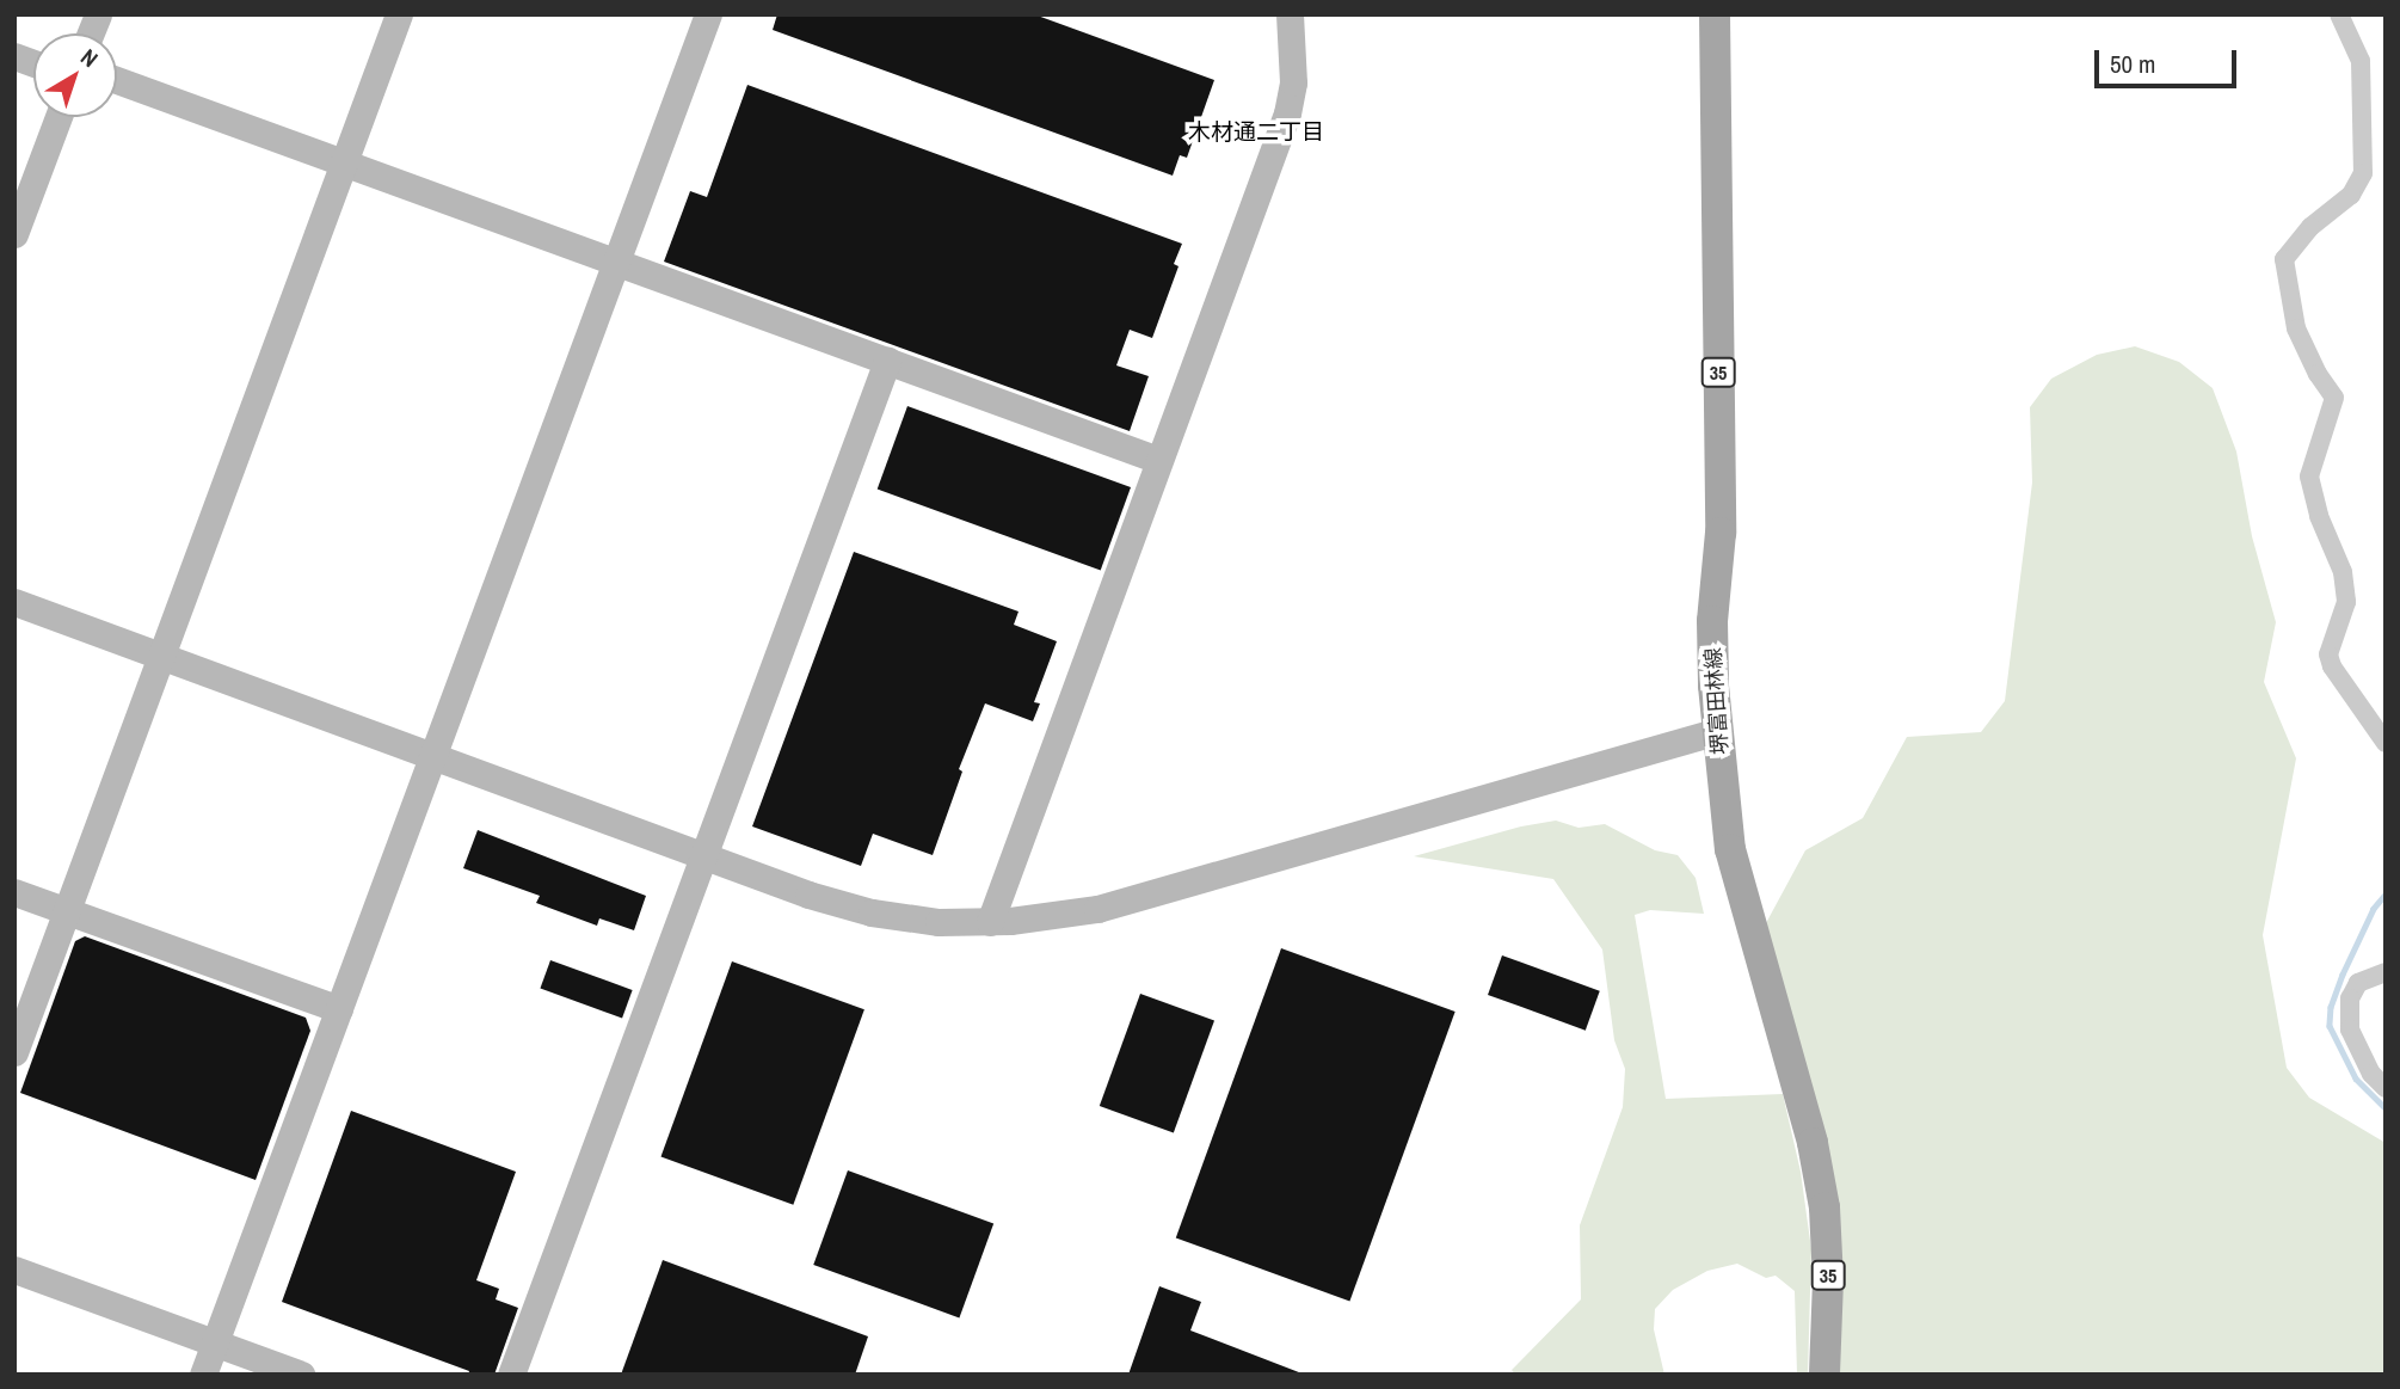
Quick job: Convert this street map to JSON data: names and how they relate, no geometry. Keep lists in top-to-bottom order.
{
  "streets": {
    "main road": ["35", "堺富田林線"]
  },
  "districts": ["木材通二丁目"],
  "scale_bar": "50 m",
  "north": "top right"
}
